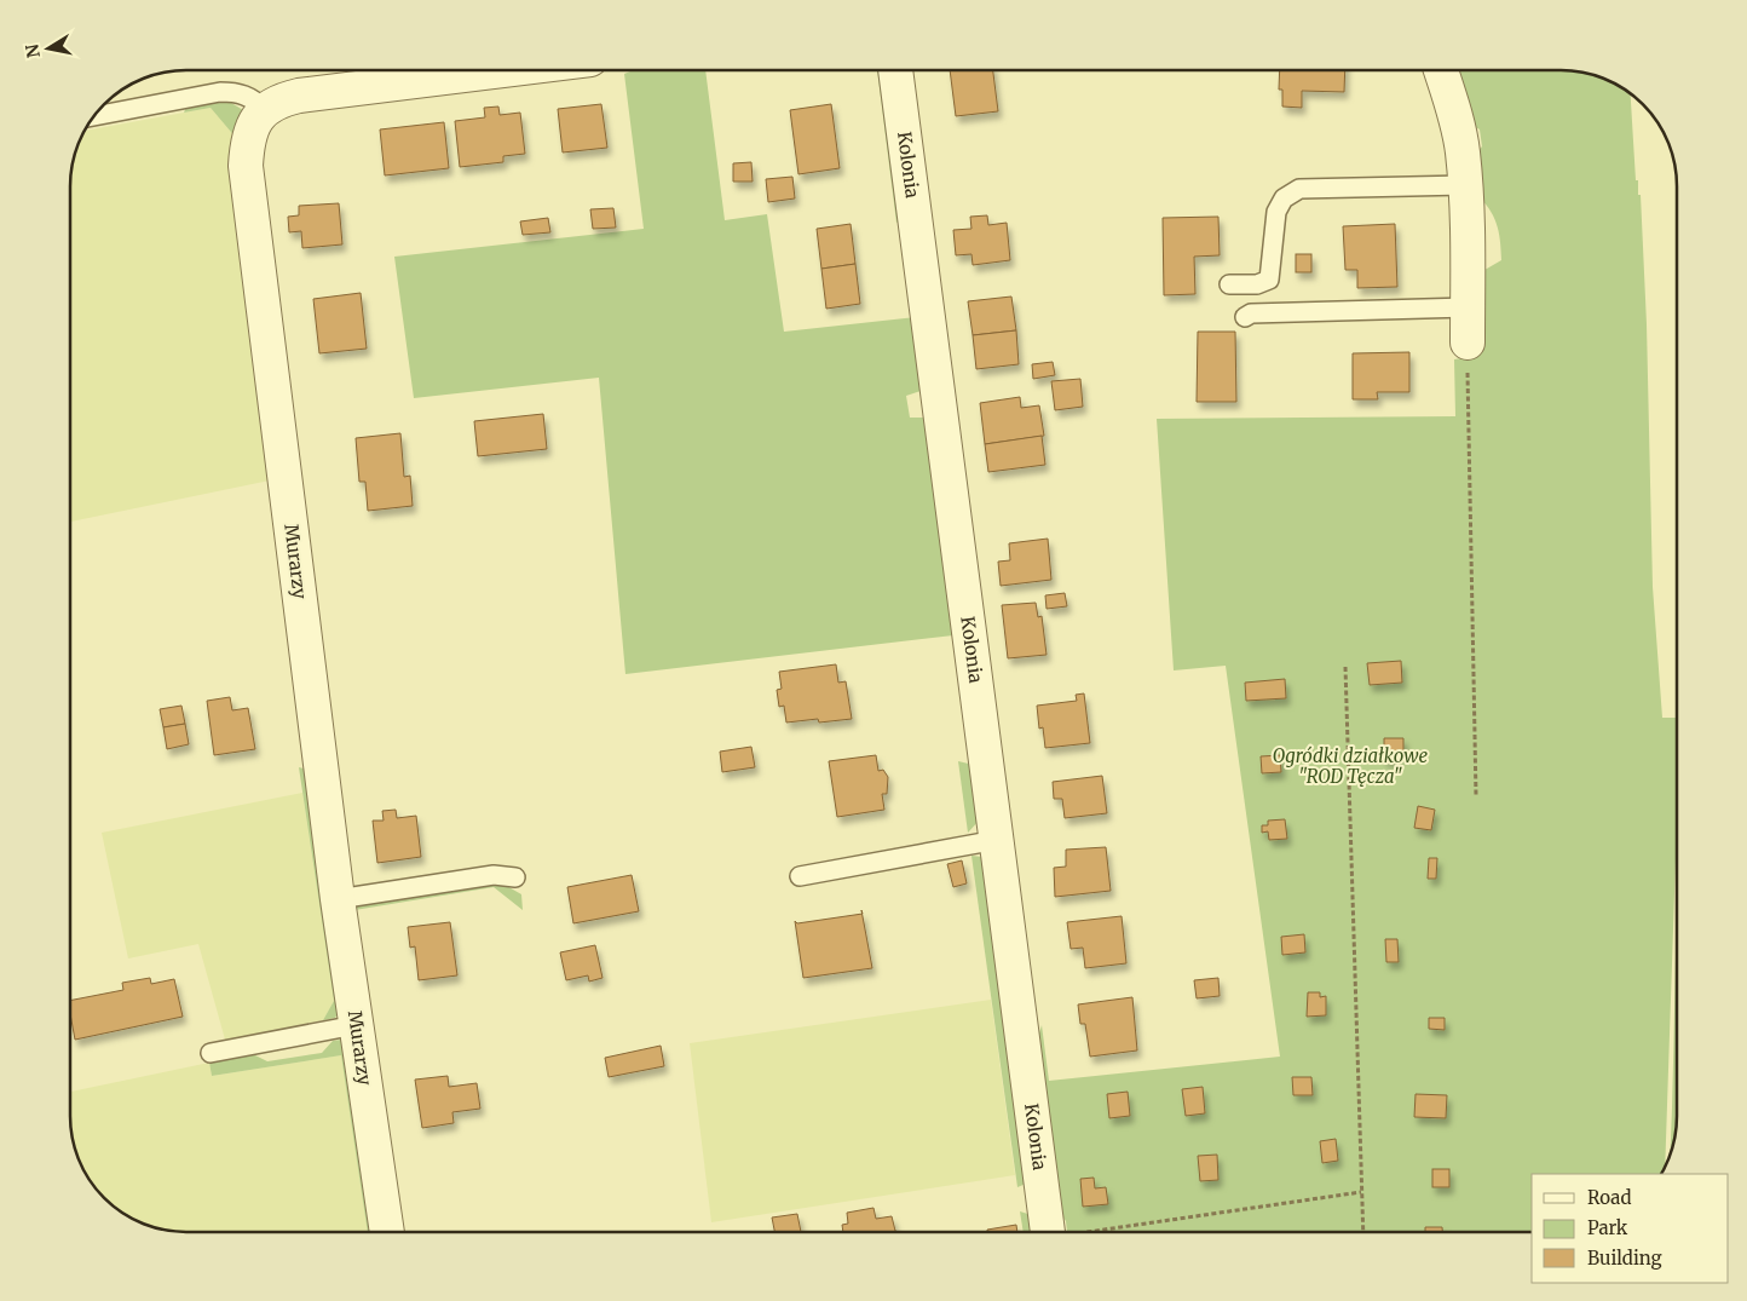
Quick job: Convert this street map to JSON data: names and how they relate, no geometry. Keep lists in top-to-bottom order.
{
  "streets": {
    "street": ["Kolonia", "Murarzy"]
  },
  "parks": ["Ogródki działkowe \"ROD Tęcza\""],
  "legend": ["Road", "Park", "Building"],
  "north": "left"
}
